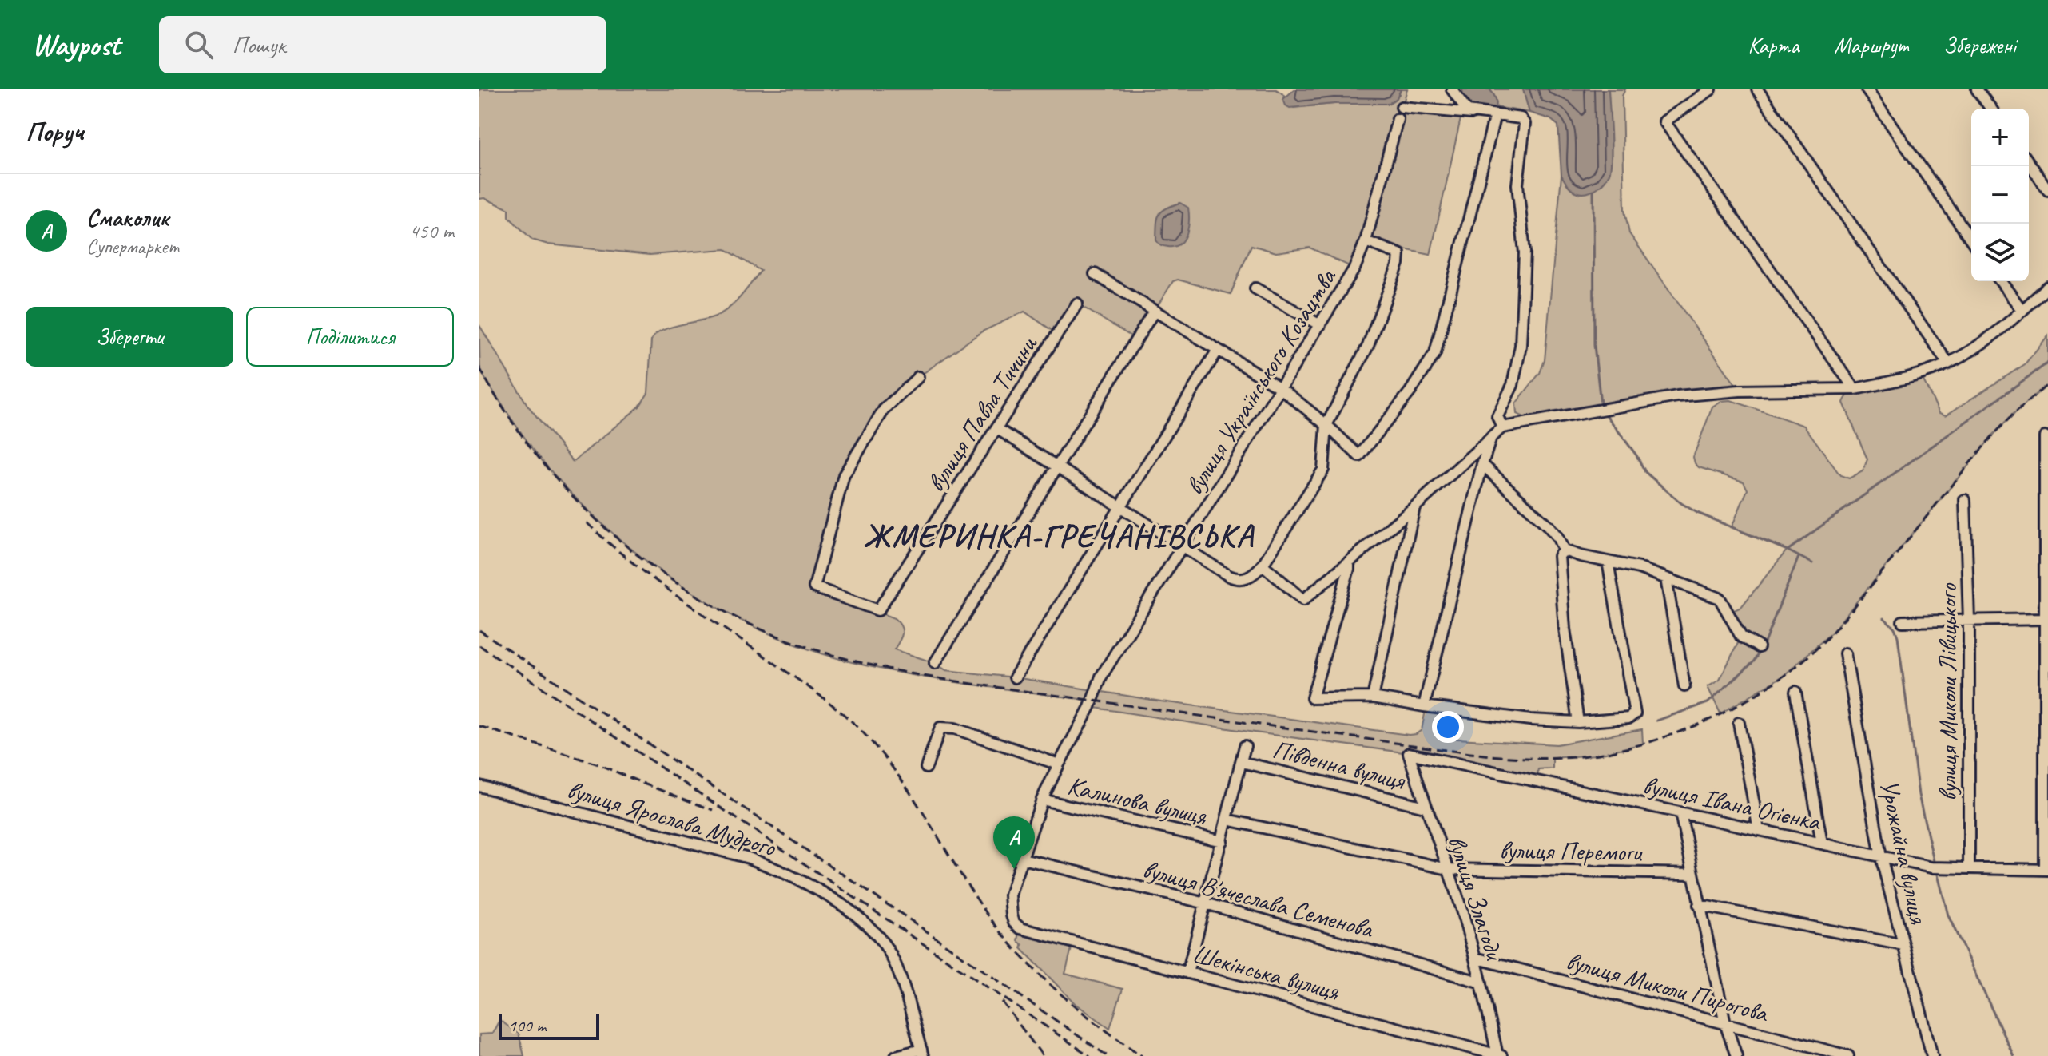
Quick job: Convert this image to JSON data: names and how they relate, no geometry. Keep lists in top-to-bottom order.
{
  "streets": {
    "street": [
      "вулиця Українського Козацтва",
      "вулиця Павла Тичини",
      "вулиця Миколи Лівицького",
      "Південна вулиця",
      "Калинова вулиця",
      "вулиця Івана Огієнка",
      "вулиця Ярослава Мудрого",
      "вулиця Перемоги",
      "Урожайна вулиця",
      "вулиця Злагоди",
      "вулиця В'ячеслава Семенова",
      "Шекінська вулиця",
      "вулиця Миколи Пирогова"
    ]
  },
  "crossings": [
    ["вулиця Українського Козацтва", "Калинова вулиця"],
    ["вулиця Українського Козацтва", "вулиця В'ячеслава Семенова"],
    ["вулиця Українського Козацтва", "Шекінська вулиця"],
    ["вулиця Миколи Лівицького", "вулиця Івана Огієнка"],
    ["Південна вулиця", "вулиця Злагоди"],
    ["вулиця Івана Огієнка", "Урожайна вулиця"],
    ["вулиця Івана Огієнка", "вулиця Злагоди"],
    ["вулиця Перемоги", "вулиця Злагоди"],
    ["вулиця Злагоди", "вулиця В'ячеслава Семенова"],
    ["вулиця Злагоди", "Шекінська вулиця"],
    ["вулиця Злагоди", "вулиця Миколи Пирогова"]
  ],
  "districts": ["ЖМЕРИНКА-ГРЕЧАНІВСЬКА"],
  "scale_bar": "100 m",
  "page": {
    "header": "Waypost",
    "search": "Пошук",
    "nav": ["Карта", "Маршрут", "Збережені"],
    "heading": "Поруч",
    "map_buttons": ["+", "−"],
    "list": [
      {
        "mark": "A",
        "name": "Смаколик",
        "note": "Супермаркет",
        "value": "450 m"
      }
    ],
    "buttons": ["Зберегти", "Поділитися"],
    "pins": "A",
    "scale": "100 m"
  }
}
